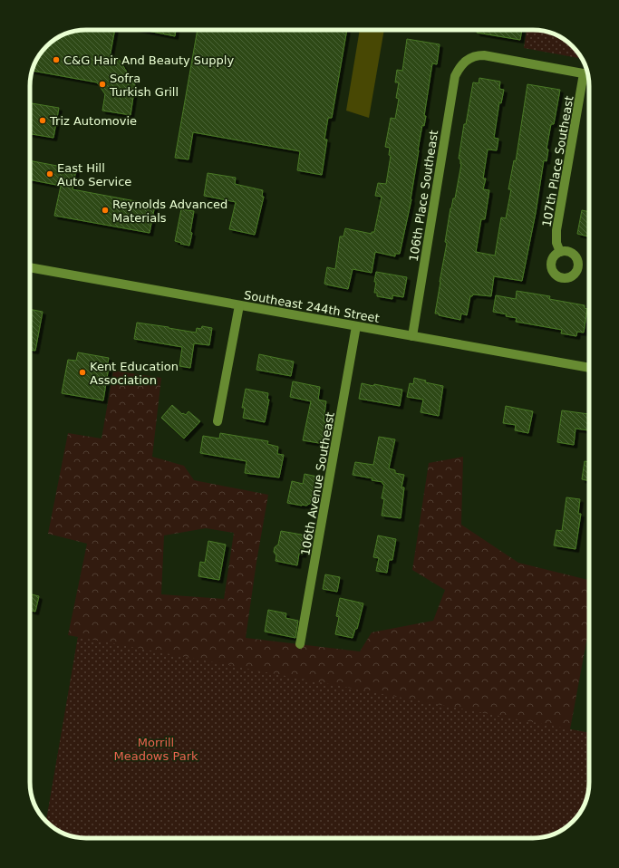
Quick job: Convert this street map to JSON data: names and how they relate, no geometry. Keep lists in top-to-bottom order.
{
  "streets": {
    "street": [
      "107th Place Southeast",
      "106th Place Southeast",
      "Southeast 244th Street",
      "106th Avenue Southeast"
    ]
  },
  "crossings": [
    ["106th Place Southeast", "Southeast 244th Street"],
    ["Southeast 244th Street", "106th Avenue Southeast"]
  ],
  "parks": ["Morrill Meadows Park"],
  "places": [
    "C&G Hair And Beauty Supply",
    "Sofra Turkish Grill",
    "Triz Automovie",
    "East Hill Auto Service",
    "Reynolds Advanced Materials",
    "Kent Education Association"
  ]
}
